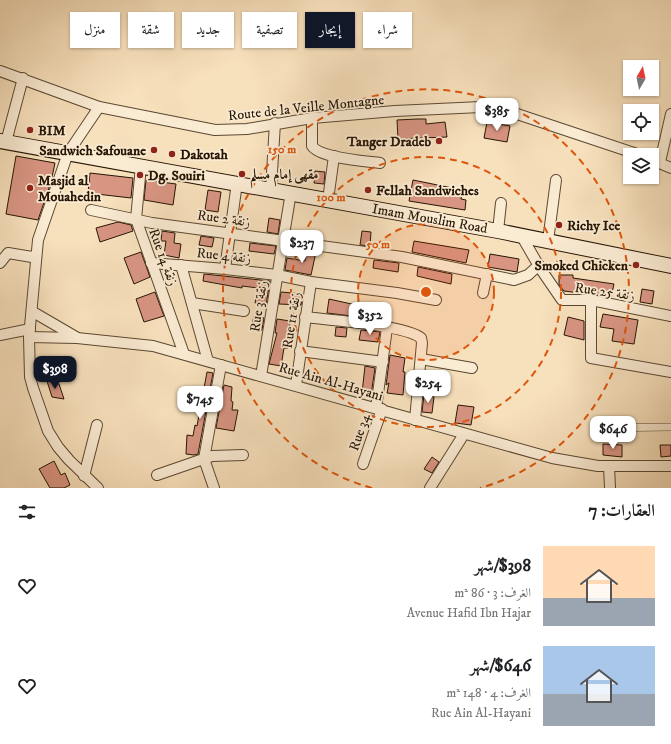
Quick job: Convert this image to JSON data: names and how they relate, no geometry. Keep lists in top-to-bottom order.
{
  "streets": {
    "main road": ["Imam Mouslim Road"],
    "street": [
      "Route de la Veille Montagne",
      "Rue 2 زنقة",
      "Rue 4 زنقة",
      "Rue 14 زنقة",
      "Rue 25 زنقة",
      "Rue 3 زنقة",
      "Rue 11 زنقة",
      "Rue Ain Al-Hayani",
      "Rue 34"
    ]
  },
  "crossings": [
    ["Rue 2 زنقة", "Rue 14 زنقة"],
    ["Rue 2 زنقة", "Rue 25 زنقة"],
    ["Rue 2 زنقة", "Rue 3 زنقة"],
    ["Imam Mouslim Road", "Rue 14 زنقة"],
    ["Imam Mouslim Road", "Rue 25 زنقة"],
    ["Imam Mouslim Road", "Rue 3 زنقة"],
    ["Rue 4 زنقة", "Rue 14 زنقة"],
    ["Rue 4 زنقة", "Rue 3 زنقة"],
    ["Rue 4 زنقة", "Rue 11 زنقة"],
    ["Rue 14 زنقة", "Rue Ain Al-Hayani"],
    ["Rue 3 زنقة", "Rue Ain Al-Hayani"],
    ["Rue 11 زنقة", "Rue Ain Al-Hayani"],
    ["Rue Ain Al-Hayani", "Rue 34"]
  ],
  "places": [
    "BIM",
    "Tanger Dradeb",
    "Sandwich Safouane",
    "Dakotah",
    "مقهى إمام مسلم",
    "Dg. Souiri",
    "Masjid al Mouahedin",
    "Fellah Sandwiches",
    "Richy Ice",
    "Smoked Chicken"
  ],
  "north": "top",
  "page": {
    "chip": [
      "شراء",
      "إيجار",
      "تصفية",
      "جديد",
      "شقة",
      "منزل"
    ],
    "price": [
      "$385",
      "$237",
      "$352",
      "$398",
      "$254",
      "$745",
      "$646"
    ],
    "heading": "العقارات: 7",
    "list": [
      {
        "name": "$398/شهر",
        "note": "الغرف: 3 · 86 m² · Avenue Hafid Ibn Hajar"
      },
      {
        "name": "$646/شهر",
        "note": "الغرف: 4 · 148 m² · Rue Ain Al-Hayani"
      }
    ]
  },
  "rings": ["150 m", "100 m", "50 m"]
}
